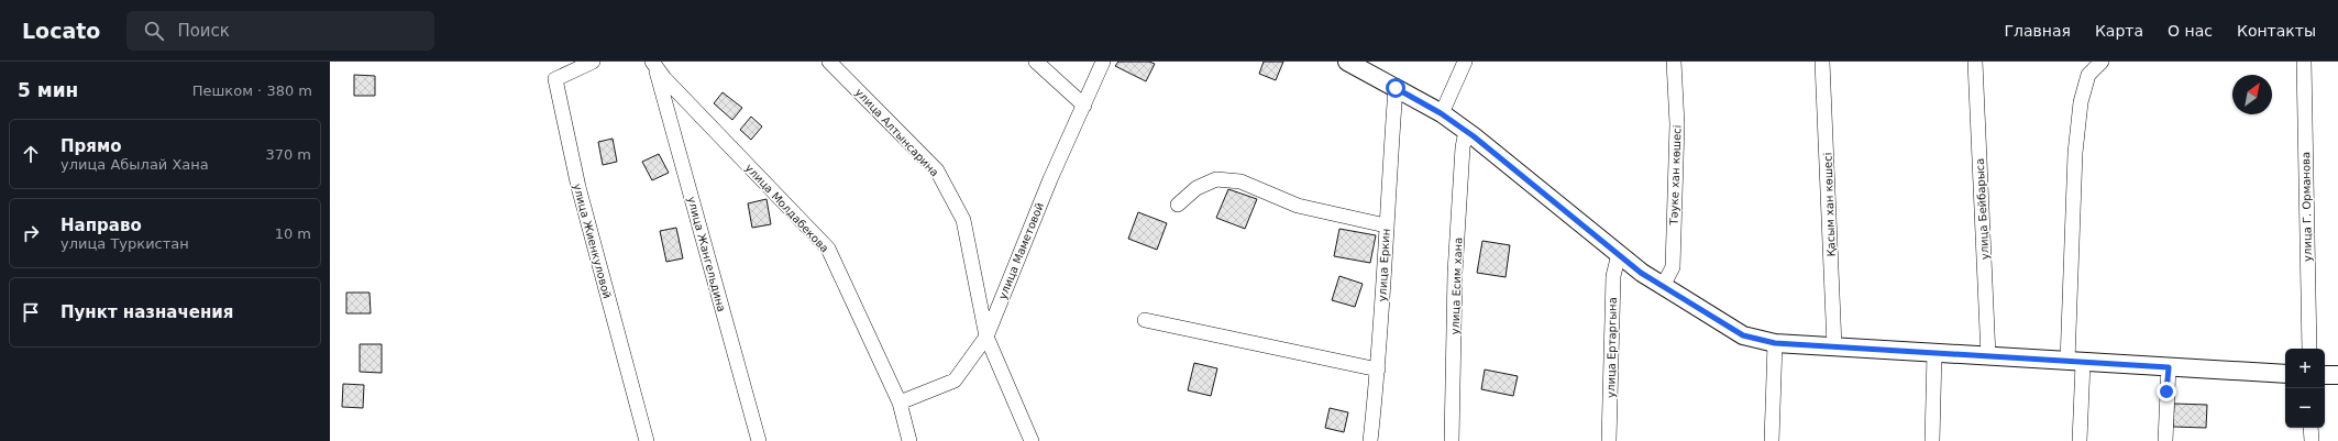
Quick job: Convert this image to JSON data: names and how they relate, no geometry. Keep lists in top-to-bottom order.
{
  "streets": {
    "street": [
      "улица Алтынсарина",
      "Тәуке хан көшесі",
      "Қасым хан көшесі",
      "улица Г. Орманова",
      "улица Молдабекова",
      "улица Бейбарыса",
      "улица Жиенкуловой",
      "улица Маметовой",
      "улица Жангельдина",
      "улица Еркин",
      "улица Есим хана",
      "улица Ертаргына"
    ]
  },
  "crossings": [
    ["улица Алтынсарина", "улица Маметовой"],
    ["улица Молдабекова", "улица Маметовой"],
    ["улица Молдабекова", "улица Жангельдина"]
  ],
  "north": "top right",
  "page": {
    "header": "Locato",
    "search": "Поиск",
    "nav": [
      "Главная",
      "Карта",
      "О нас",
      "Контакты"
    ],
    "heading": ["5 мин", "Пешком · 380 m"],
    "list": [
      ["Прямо", "улица Абылай Хана", "370 m"],
      ["Направо", "улица Туркистан", "10 m"],
      "Пункт назначения"
    ],
    "map_buttons": ["+", "−"]
  }
}
